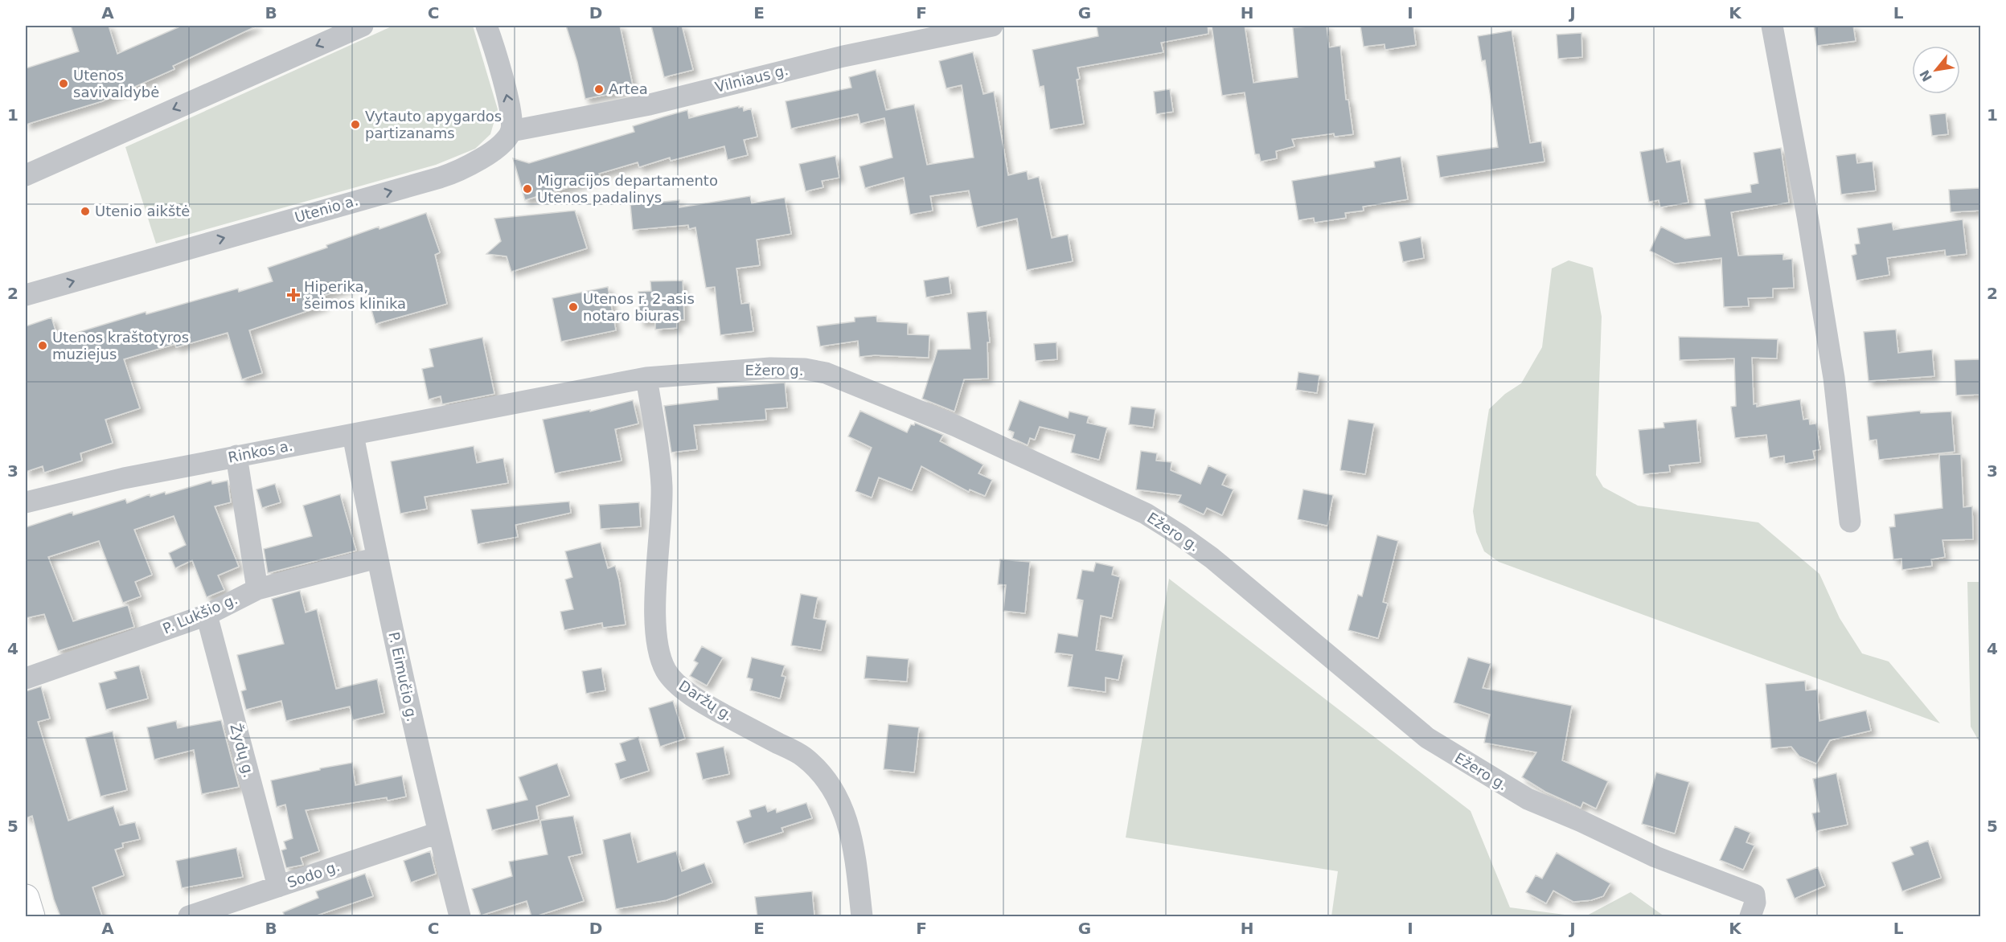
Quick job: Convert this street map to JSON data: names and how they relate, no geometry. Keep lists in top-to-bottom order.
{
  "streets": {
    "street": [
      "Vilniaus g.",
      "Utenio a.",
      "Ežero g.",
      "Rinkos a.",
      "P. Lukšio g.",
      "P. Eimučio g.",
      "Daržų g.",
      "Žydų g.",
      "Sodo g."
    ]
  },
  "crossings": [
    ["Vilniaus g.", "Utenio a."],
    ["Ežero g.", "Rinkos a."],
    ["Ežero g.", "Daržų g."],
    ["Rinkos a.", "P. Eimučio g."],
    ["P. Lukšio g.", "P. Eimučio g."],
    ["P. Lukšio g.", "Žydų g."],
    ["P. Eimučio g.", "Sodo g."],
    ["Žydų g.", "Sodo g."]
  ],
  "places": {
    "other": [
      "Utenos savivaldybė",
      "Artea",
      "Vytauto apygardos partizanams",
      "Migracijos departamento Utenos padalinys",
      "Utenio aikštė",
      "Utenos r. 2-asis notaro biuras",
      "Utenos kraštotyros muziejus"
    ],
    "health": ["Hiperika, šeimos klinika"]
  },
  "north": "bottom left",
  "grid": {
    "columns": [
      "A",
      "B",
      "C",
      "D",
      "E",
      "F",
      "G",
      "H",
      "I",
      "J",
      "K",
      "L"
    ],
    "rows": [
      "1",
      "2",
      "3",
      "4",
      "5"
    ]
  }
}
